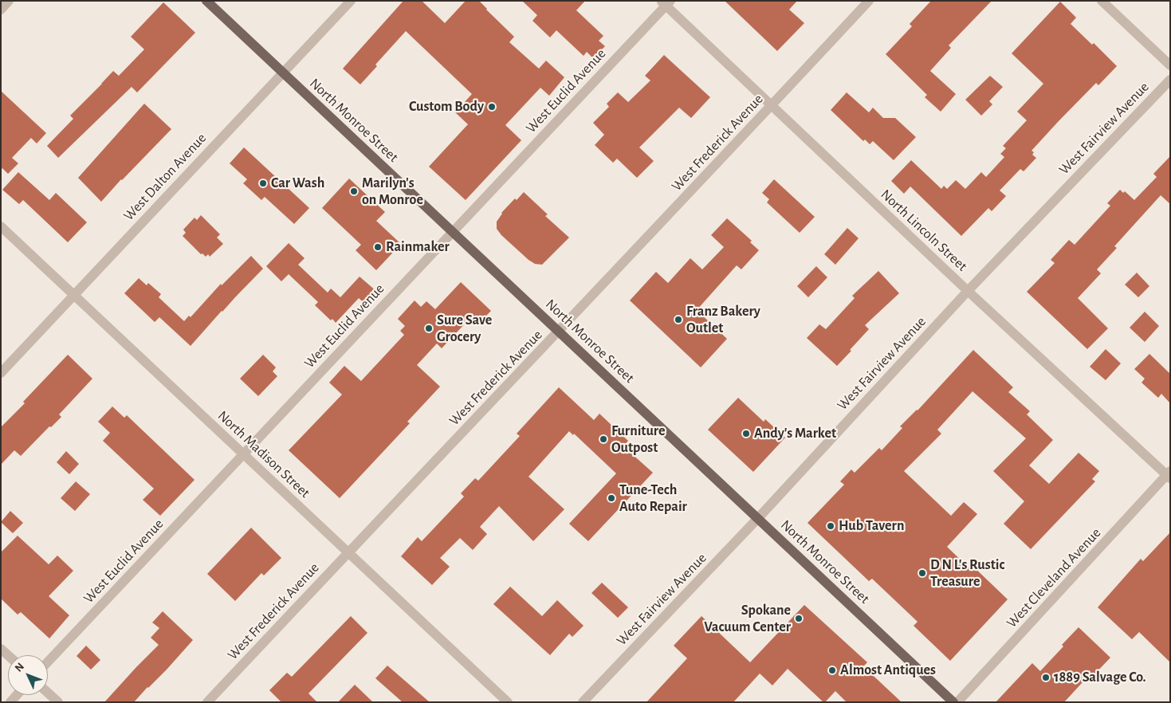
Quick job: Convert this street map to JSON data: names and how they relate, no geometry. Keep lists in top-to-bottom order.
{
  "streets": {
    "main road": ["North Monroe Street"],
    "street": [
      "West Euclid Avenue",
      "West Fairview Avenue",
      "West Frederick Avenue",
      "West Dalton Avenue",
      "North Lincoln Street",
      "North Madison Street",
      "West Cleveland Avenue"
    ]
  },
  "crossings": [
    ["West Euclid Avenue", "North Monroe Street"],
    ["West Euclid Avenue", "North Lincoln Street"],
    ["West Euclid Avenue", "North Madison Street"],
    ["North Monroe Street", "West Fairview Avenue"],
    ["North Monroe Street", "West Frederick Avenue"],
    ["North Monroe Street", "West Dalton Avenue"],
    ["West Fairview Avenue", "North Lincoln Street"],
    ["West Frederick Avenue", "North Lincoln Street"],
    ["West Frederick Avenue", "North Madison Street"],
    ["West Dalton Avenue", "North Madison Street"],
    ["North Lincoln Street", "West Cleveland Avenue"]
  ],
  "places": [
    "Custom Body",
    "Car Wash",
    "Marilyn's on Monroe",
    "Rainmaker",
    "Franz Bakery Outlet",
    "Sure Save Grocery",
    "Andy's Market",
    "Furniture Outpost",
    "Tune-Tech Auto Repair",
    "Hub Tavern",
    "D N L's Rustic Treasure",
    "Spokane Vacuum Center",
    "Almost Antiques",
    "1889 Salvage Co."
  ],
  "north": "top left"
}
